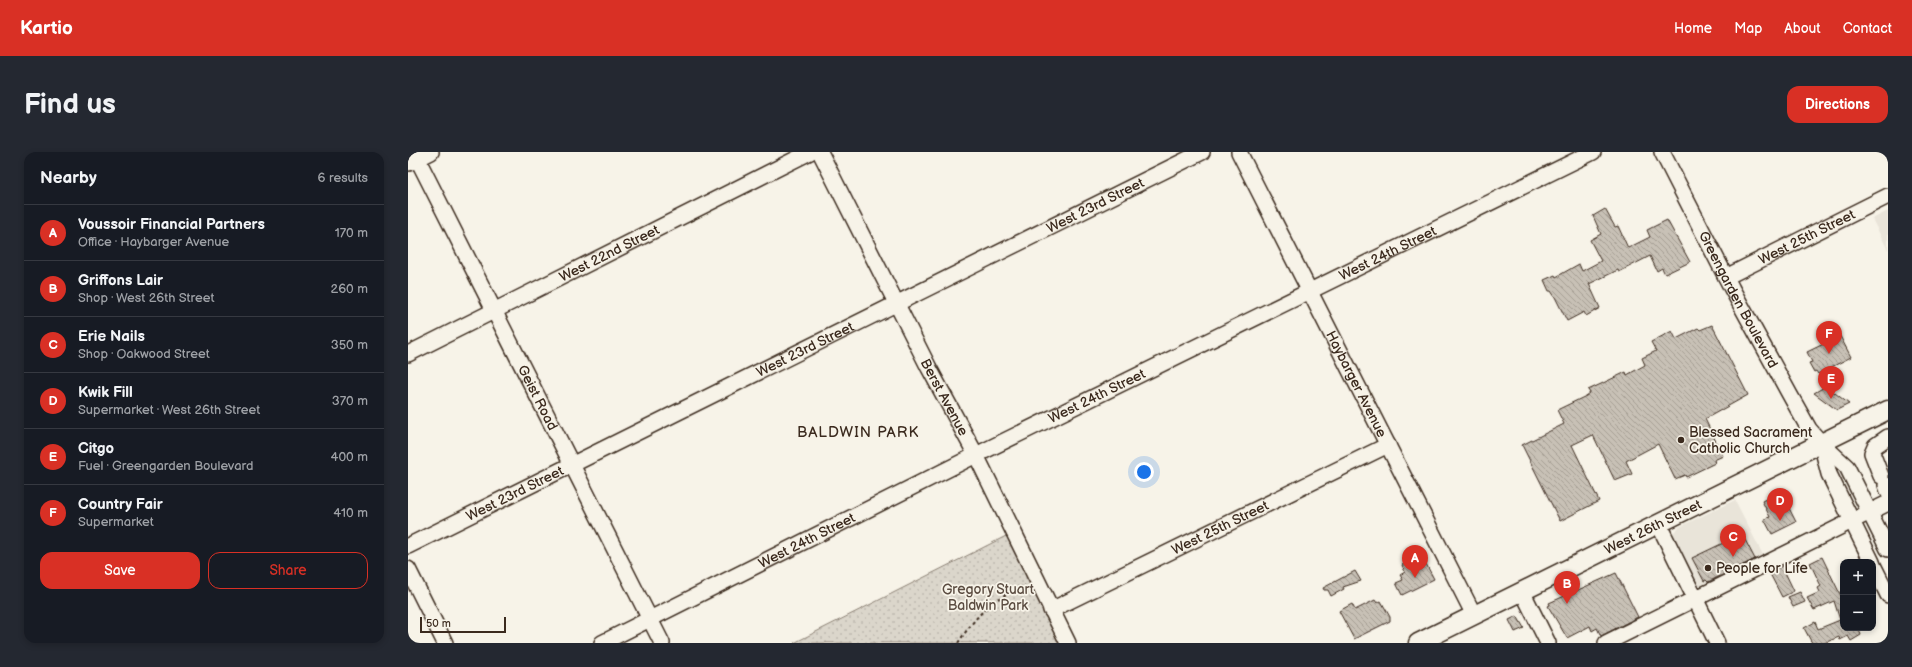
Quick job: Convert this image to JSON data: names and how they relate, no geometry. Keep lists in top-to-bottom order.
{
  "streets": {
    "main road": ["West 26th Street"],
    "street": [
      "West 23rd Street",
      "West 25th Street",
      "West 22nd Street",
      "West 24th Street",
      "Greengarden Boulevard",
      "Haybarger Avenue",
      "Berst Avenue",
      "Geist Road"
    ]
  },
  "crossings": [
    ["West 23rd Street", "Berst Avenue"],
    ["West 23rd Street", "Geist Road"],
    ["West 25th Street", "Greengarden Boulevard"],
    ["West 25th Street", "Haybarger Avenue"],
    ["West 25th Street", "Berst Avenue"],
    ["West 22nd Street", "Geist Road"],
    ["West 24th Street", "Haybarger Avenue"],
    ["West 24th Street", "Berst Avenue"],
    ["West 24th Street", "Geist Road"],
    ["Greengarden Boulevard", "West 26th Street"],
    ["Haybarger Avenue", "West 26th Street"]
  ],
  "districts": ["BALDWIN PARK"],
  "parks": ["Gregory Stuart Baldwin Park"],
  "places": ["Blessed Sacrament Catholic Church", "People for Life"],
  "scale_bar": "50 m",
  "page": {
    "header": "Kartio",
    "nav": [
      "Home",
      "Map",
      "About",
      "Contact"
    ],
    "buttons": [
      "Directions",
      ["Save", "Share"]
    ],
    "title": "Find us",
    "heading": ["Nearby", "6 results"],
    "list": [
      {
        "mark": "A",
        "name": "Voussoir Financial Partners",
        "note": "Office · Haybarger Avenue",
        "value": "170 m"
      },
      {
        "mark": "B",
        "name": "Griffons Lair",
        "note": "Shop · West 26th Street",
        "value": "260 m"
      },
      {
        "mark": "C",
        "name": "Erie Nails",
        "note": "Shop · Oakwood Street",
        "value": "350 m"
      },
      {
        "mark": "D",
        "name": "Kwik Fill",
        "note": "Supermarket · West 26th Street",
        "value": "370 m"
      },
      {
        "mark": "E",
        "name": "Citgo",
        "note": "Fuel · Greengarden Boulevard",
        "value": "400 m"
      },
      {
        "mark": "F",
        "name": "Country Fair",
        "note": "Supermarket",
        "value": "410 m"
      }
    ],
    "pins": [
      "F",
      "E",
      "D",
      "C",
      "A",
      "B"
    ],
    "map_buttons": ["+", "−"],
    "scale": "50 m"
  }
}
